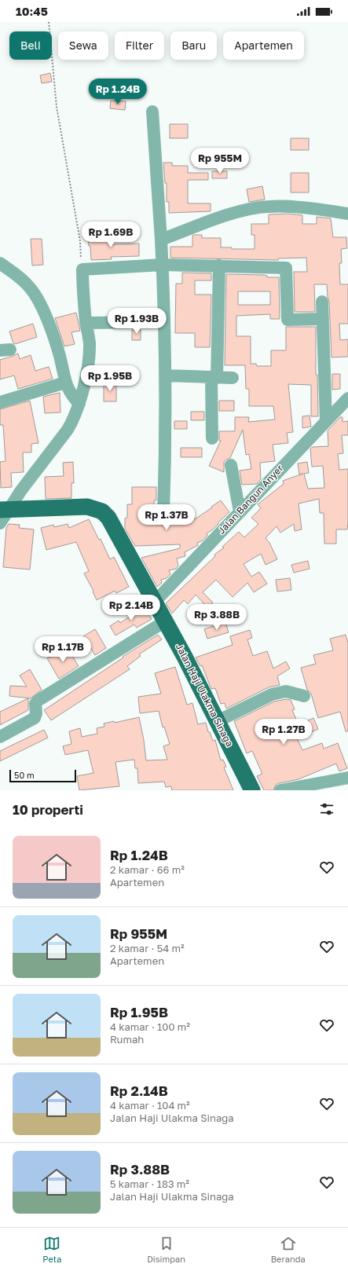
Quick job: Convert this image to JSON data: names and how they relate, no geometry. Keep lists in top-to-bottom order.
{
  "streets": {
    "main road": ["Jalan Haji Ulakma Sinaga"],
    "street": ["Jalan Bangun Anyer"]
  },
  "crossings": [
    ["Jalan Bangun Anyer", "Jalan Haji Ulakma Sinaga"]
  ],
  "scale_bar": "50 m",
  "page": {
    "status": "10:45",
    "chip": [
      "Beli",
      "Sewa",
      "Filter",
      "Baru",
      "Apartemen"
    ],
    "price": [
      "Rp 1.24B",
      "Rp 955M",
      "Rp 1.69B",
      "Rp 1.93B",
      "Rp 1.95B",
      "Rp 1.37B",
      "Rp 2.14B",
      "Rp 3.88B",
      "Rp 1.17B",
      "Rp 1.27B"
    ],
    "scale": "50 m",
    "heading": "10 properti",
    "list": [
      {
        "name": "Rp 1.24B",
        "note": "2 kamar · 66 m² · Apartemen"
      },
      {
        "name": "Rp 955M",
        "note": "2 kamar · 54 m² · Apartemen"
      },
      {
        "name": "Rp 1.95B",
        "note": "4 kamar · 100 m² · Rumah"
      },
      {
        "name": "Rp 2.14B",
        "note": "4 kamar · 104 m² · Jalan Haji Ulakma Sinaga"
      },
      {
        "name": "Rp 3.88B",
        "note": "5 kamar · 183 m² · Jalan Haji Ulakma Sinaga"
      }
    ],
    "tabs": ["Peta", "Disimpan", "Beranda"]
  }
}
